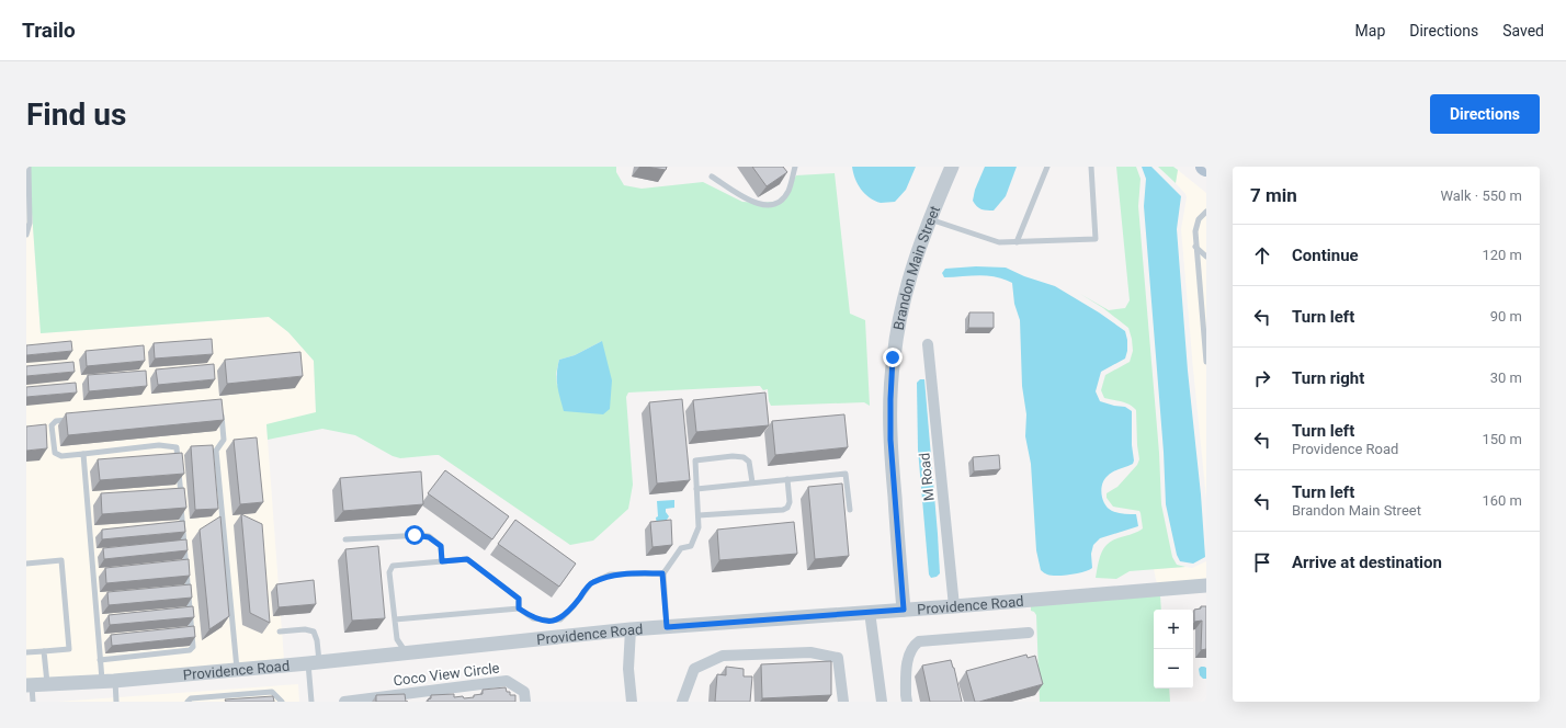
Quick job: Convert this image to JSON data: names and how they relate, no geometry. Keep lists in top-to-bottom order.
{
  "streets": {
    "street": [
      "Brandon Main Street",
      "M Road",
      "Providence Road",
      "Coco View Circle"
    ]
  },
  "crossings": [
    ["Brandon Main Street", "Providence Road"],
    ["M Road", "Providence Road"]
  ],
  "page": {
    "header": "Trailo",
    "nav": ["Map", "Directions", "Saved"],
    "buttons": "Directions",
    "title": "Find us",
    "heading": ["7 min", "Walk · 550 m"],
    "list": [
      ["Continue", "120 m"],
      ["Turn left", "90 m"],
      ["Turn right", "30 m"],
      ["Turn left", "Providence Road", "150 m"],
      ["Turn left", "Brandon Main Street", "160 m"],
      "Arrive at destination"
    ],
    "map_buttons": ["+", "−"]
  }
}
